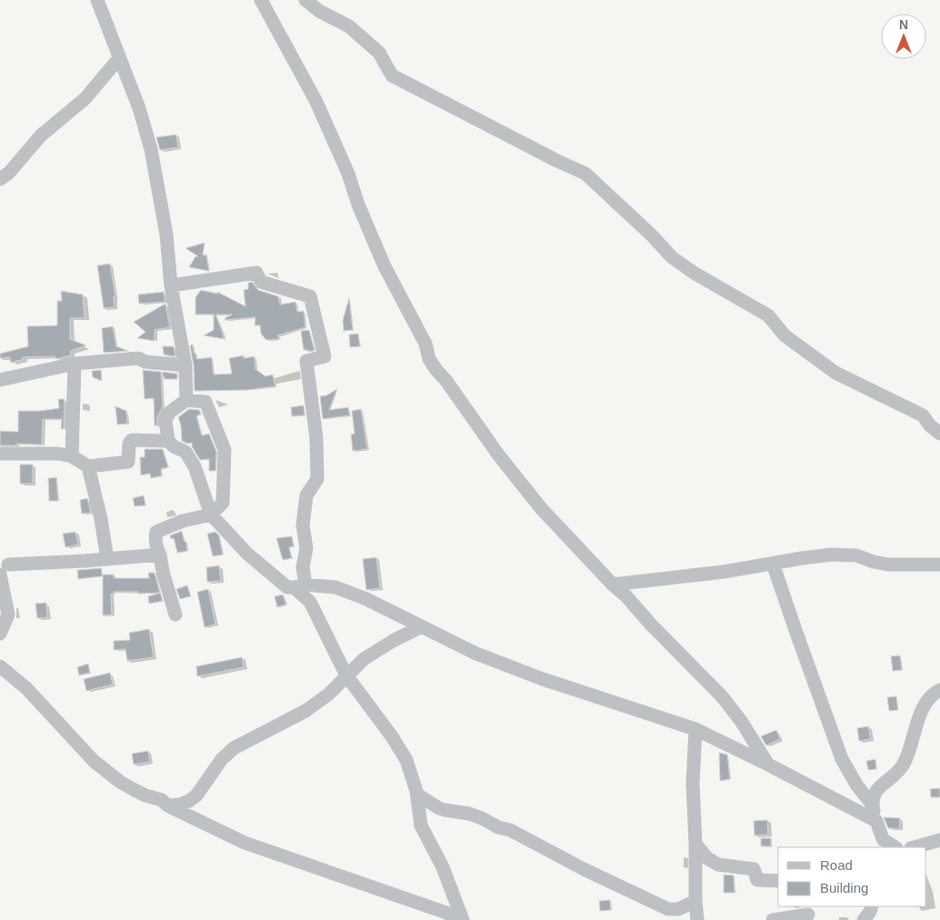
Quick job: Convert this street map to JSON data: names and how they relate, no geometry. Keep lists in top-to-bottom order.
{
  "legend": ["Road", "Building"],
  "north": "top"
}
